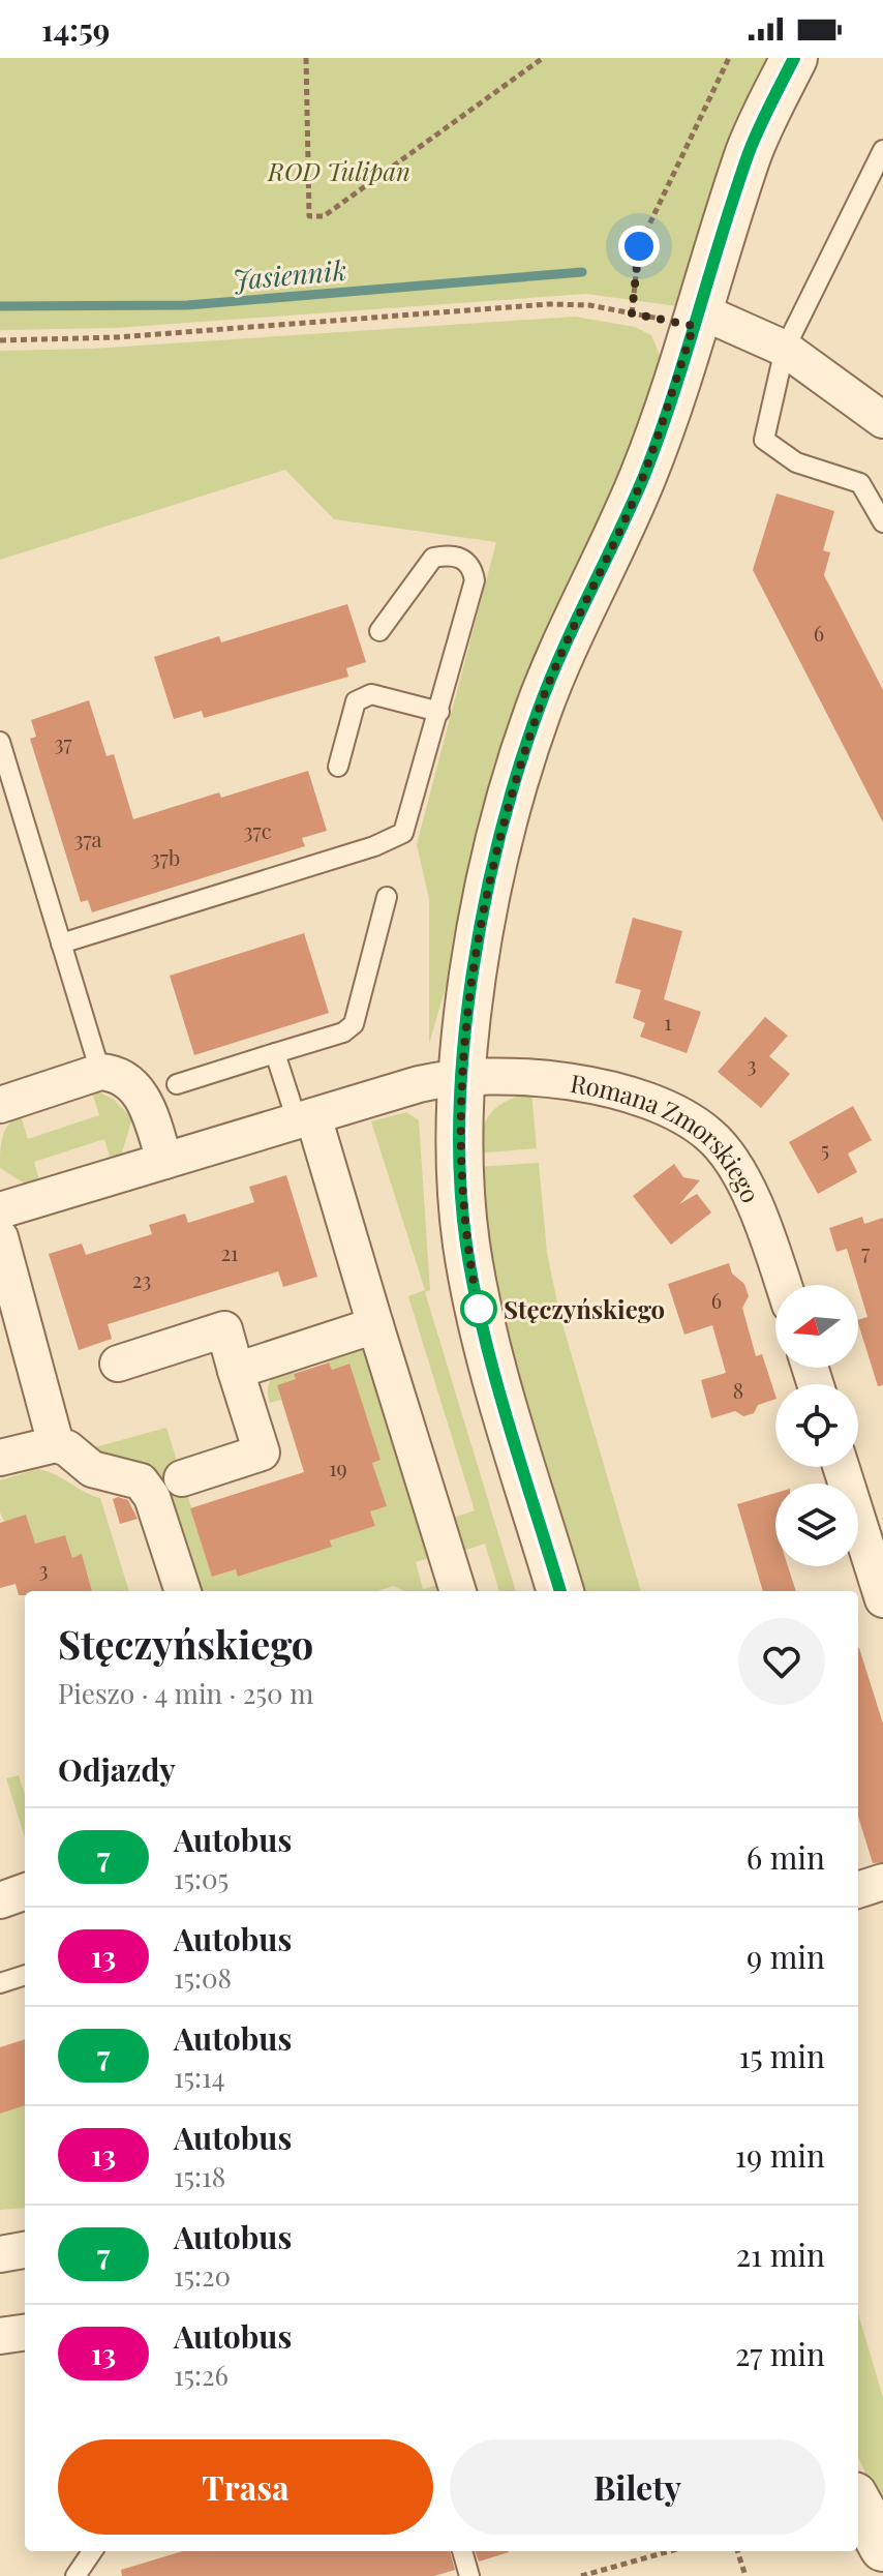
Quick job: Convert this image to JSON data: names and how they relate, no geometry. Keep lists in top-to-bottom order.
{
  "streets": {
    "street": ["Romana Zmorskiego"]
  },
  "water": ["Jasiennik"],
  "parks": ["ROD Tulipan"],
  "places": ["Stęczyńskiego"],
  "lines": ["bus line 7"],
  "house_numbers": [
    "6",
    "37",
    "37c",
    "37a",
    "37b",
    "1",
    "3",
    "5",
    "7",
    "21",
    "23",
    "6",
    "8",
    "19",
    "3"
  ],
  "north": "left",
  "page": {
    "status": "14:59",
    "heading": [
      ["Stęczyńskiego", "Pieszo · 4 min · 250 m"],
      "Odjazdy"
    ],
    "list": [
      {
        "mark": "7",
        "name": "Autobus",
        "note": "15:05",
        "value": "6 min"
      },
      {
        "mark": "13",
        "name": "Autobus",
        "note": "15:08",
        "value": "9 min"
      },
      {
        "mark": "7",
        "name": "Autobus",
        "note": "15:14",
        "value": "15 min"
      },
      {
        "mark": "13",
        "name": "Autobus",
        "note": "15:18",
        "value": "19 min"
      },
      {
        "mark": "7",
        "name": "Autobus",
        "note": "15:20",
        "value": "21 min"
      },
      {
        "mark": "13",
        "name": "Autobus",
        "note": "15:26",
        "value": "27 min"
      }
    ],
    "buttons": ["Trasa", "Bilety"]
  }
}
